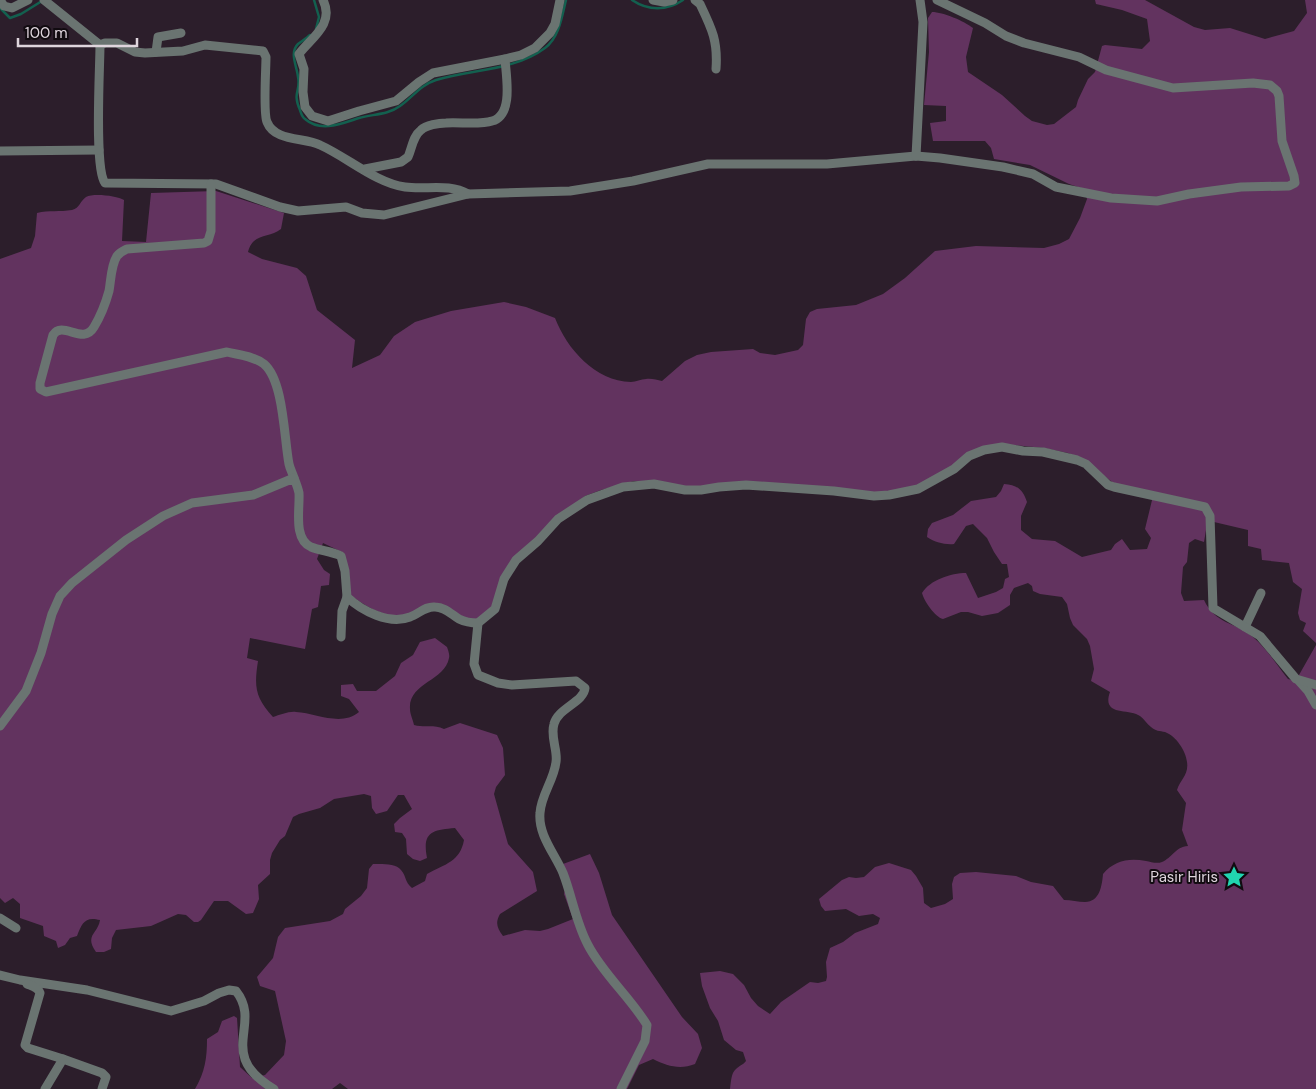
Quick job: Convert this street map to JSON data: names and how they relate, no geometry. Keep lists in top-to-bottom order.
{
  "places": {
    "place": ["Pasir Hiris"]
  },
  "scale_bar": "100 m"
}
